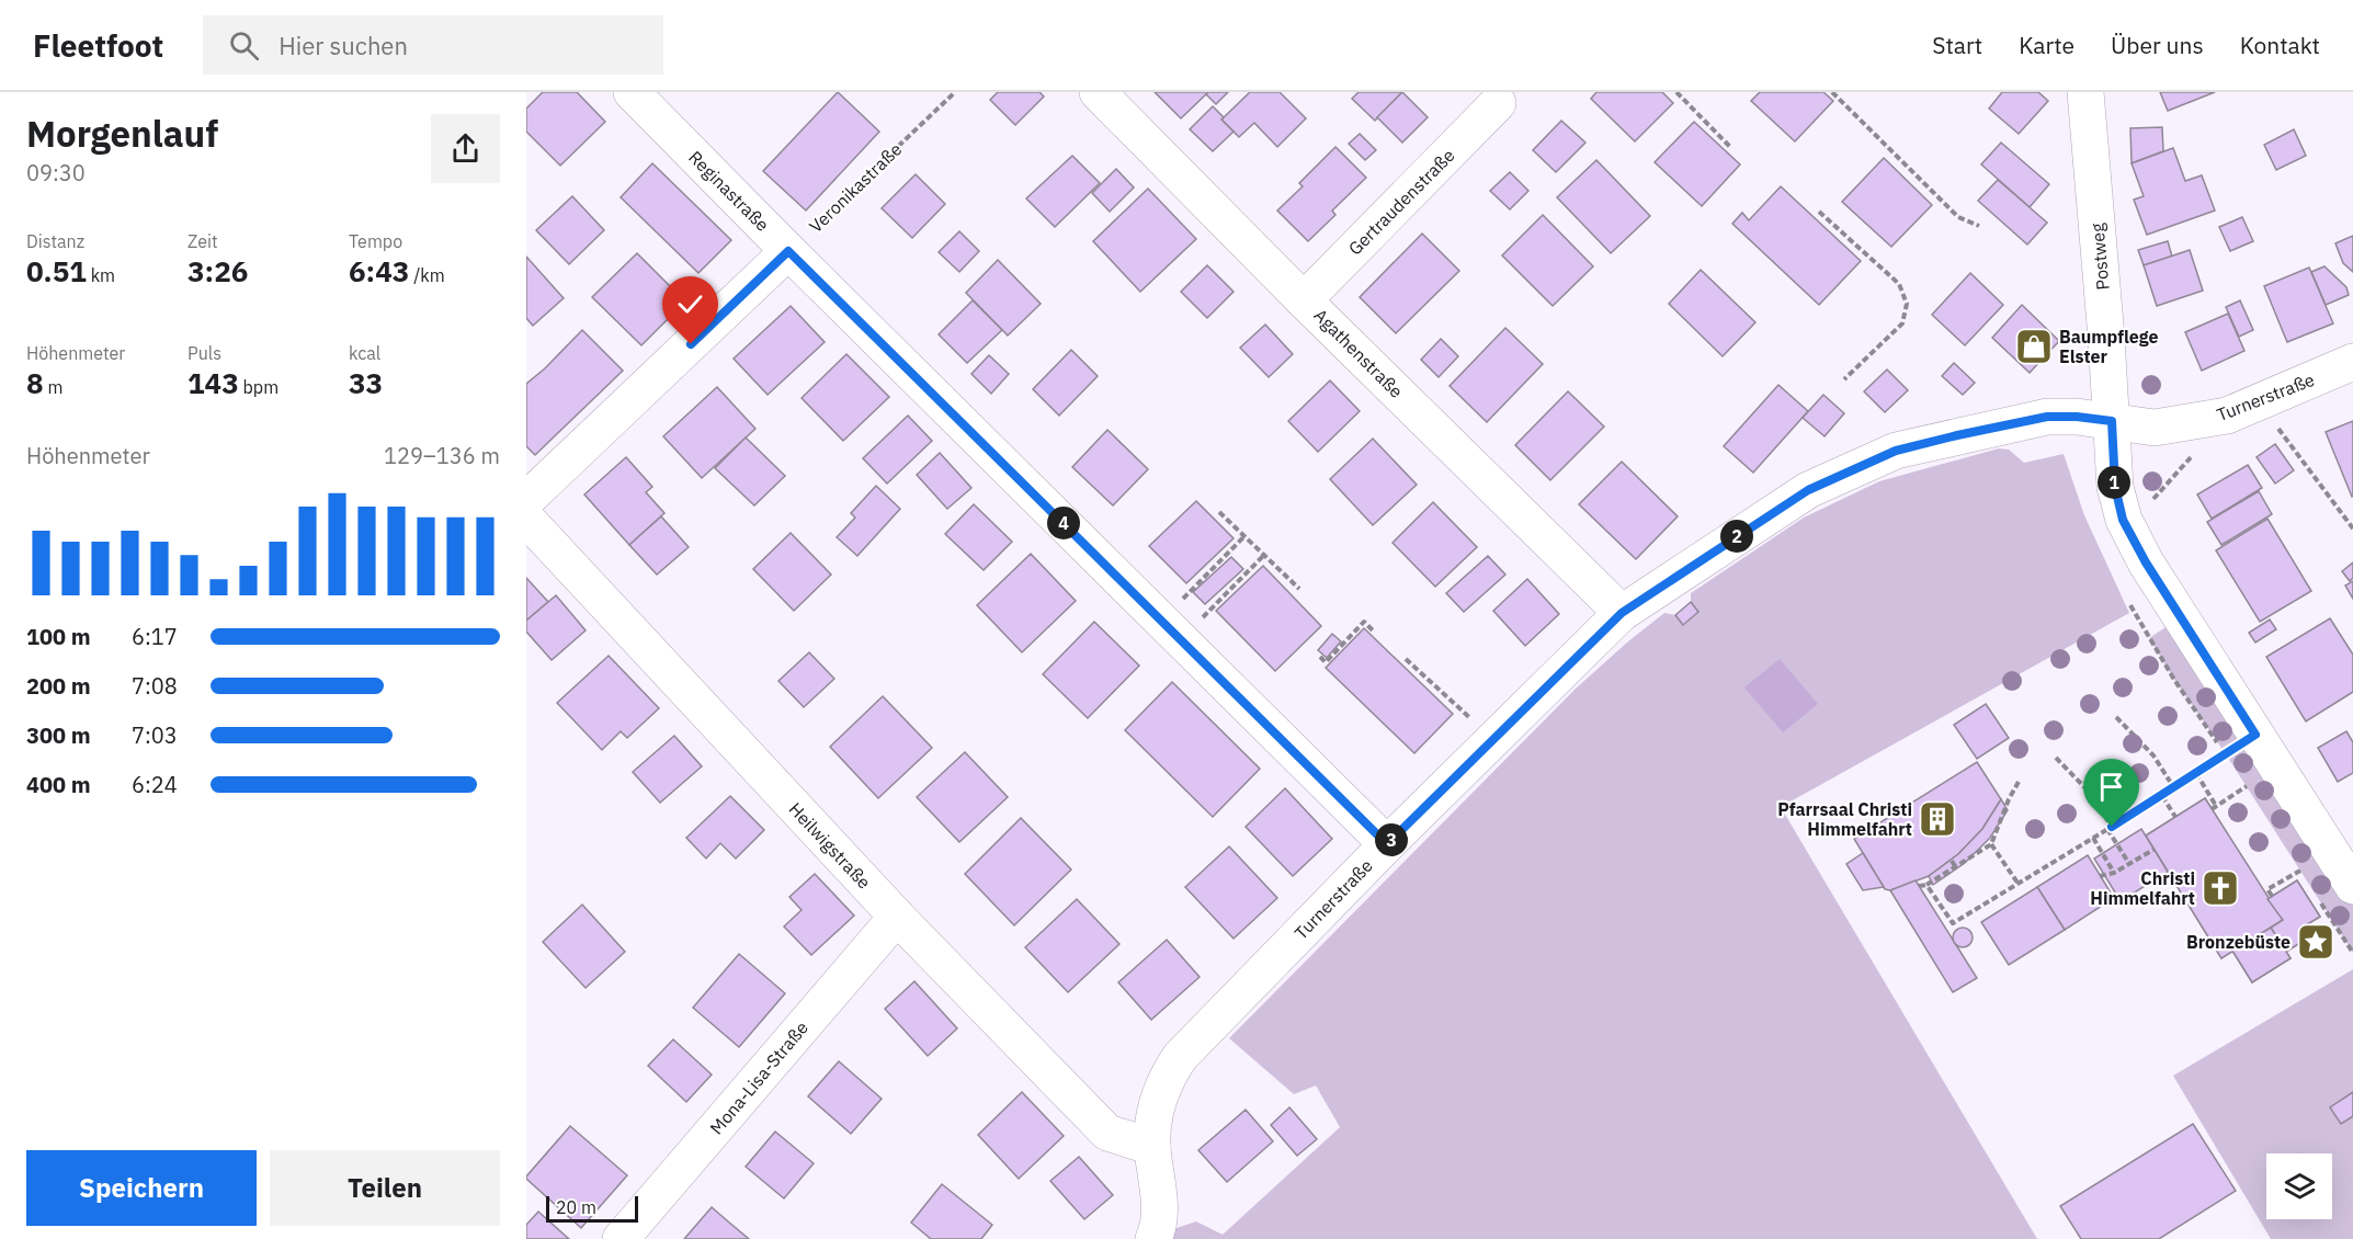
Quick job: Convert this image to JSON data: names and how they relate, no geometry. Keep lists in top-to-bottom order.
{
  "streets": {
    "street": [
      "Reginastraße",
      "Gertraudenstraße",
      "Postweg",
      "Agathenstraße",
      "Turnerstraße",
      "Heilwigstraße",
      "Mona-Lisa-Straße"
    ],
    "path": ["Veronikastraße"]
  },
  "crossings": [
    ["Veronikastraße", "Reginastraße"],
    ["Reginastraße", "Turnerstraße"],
    ["Gertraudenstraße", "Agathenstraße"],
    ["Postweg", "Turnerstraße"],
    ["Agathenstraße", "Turnerstraße"],
    ["Turnerstraße", "Heilwigstraße"],
    ["Heilwigstraße", "Mona-Lisa-Straße"]
  ],
  "places": {
    "shop": ["Baumpflege Elster"],
    "building": ["Pfarrsaal Christi Himmelfahrt"],
    "church": ["Christi Himmelfahrt"],
    "place": ["Bronzebüste"]
  },
  "scale_bar": "20 m",
  "page": {
    "header": "Fleetfoot",
    "search": "Hier suchen",
    "nav": [
      "Start",
      "Karte",
      "Über uns",
      "Kontakt"
    ],
    "heading": ["Morgenlauf", "09:30"],
    "stats": [
      ["Distanz", "0.51 km"],
      ["Zeit", "3:26"],
      ["Tempo", "6:43 /km"],
      ["Höhenmeter", "8 m"],
      ["Puls", "143 bpm"],
      ["kcal", "33"]
    ],
    "chart": ["Höhenmeter", "129–136 m"],
    "pins": [
      "1",
      "4",
      "2",
      "3"
    ],
    "list": [
      {
        "name": "100 m",
        "note": "6:17"
      },
      {
        "name": "200 m",
        "note": "7:08"
      },
      {
        "name": "300 m",
        "note": "7:03"
      },
      {
        "name": "400 m",
        "note": "6:24"
      }
    ],
    "buttons": ["Speichern", "Teilen"],
    "scale": "20 m"
  }
}
